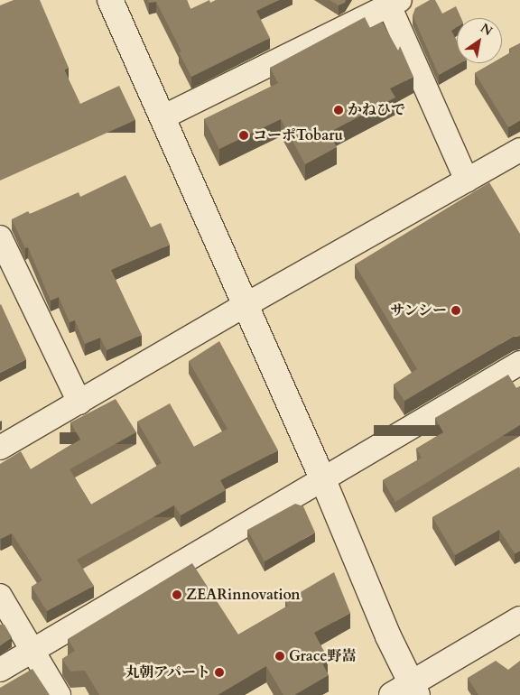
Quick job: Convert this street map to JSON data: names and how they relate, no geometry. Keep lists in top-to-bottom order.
{
  "places": [
    "かねひで",
    "コーポTobaru",
    "サンシー",
    "ZEARinnovation",
    "Grace野嵩",
    "丸朝アパート"
  ],
  "north": "top right"
}
